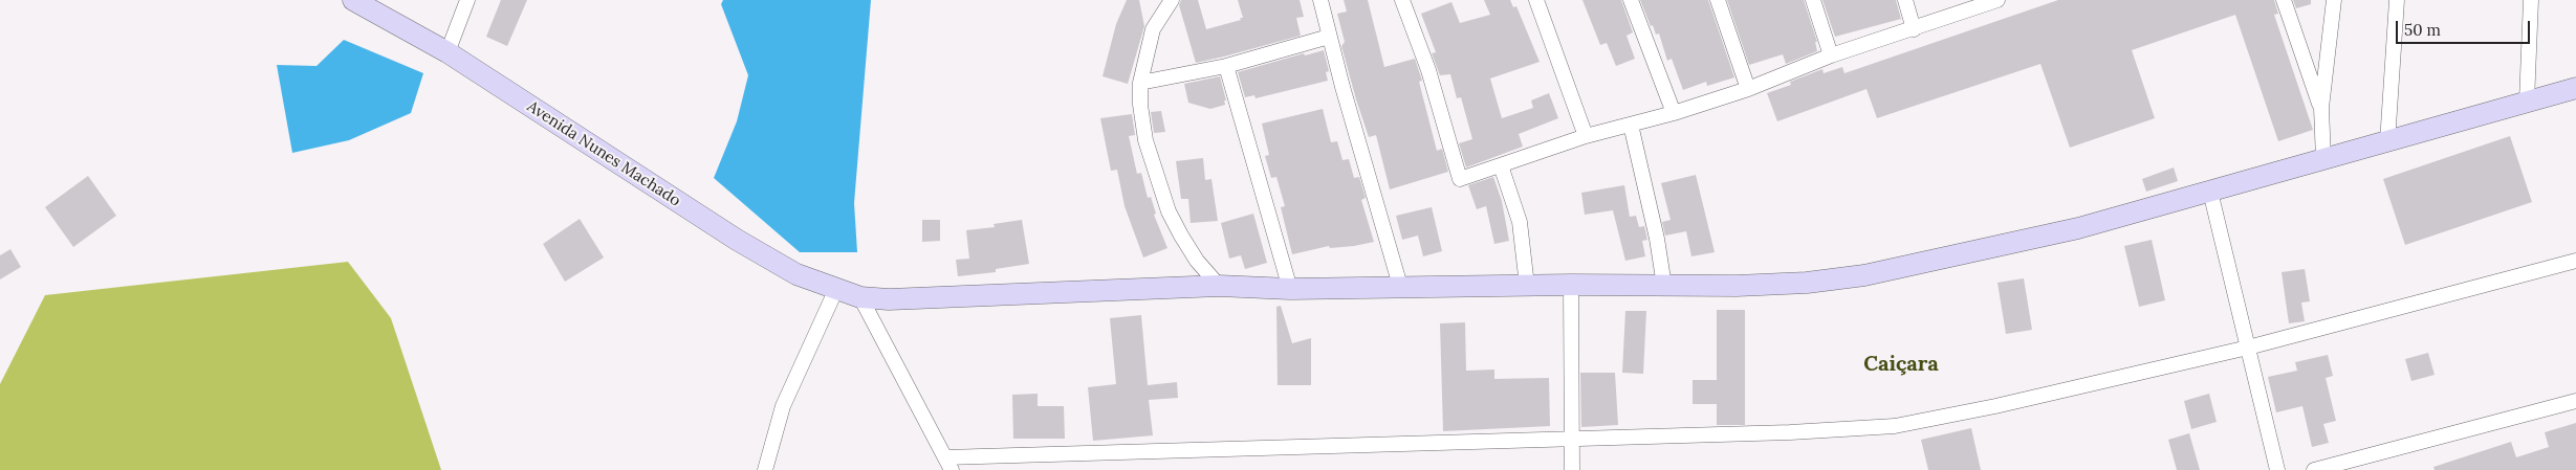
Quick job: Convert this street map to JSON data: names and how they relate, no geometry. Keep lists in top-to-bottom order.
{
  "streets": {
    "main road": ["Avenida Nunes Machado"]
  },
  "districts": ["Caiçara"],
  "scale_bar": "50 m"
}
